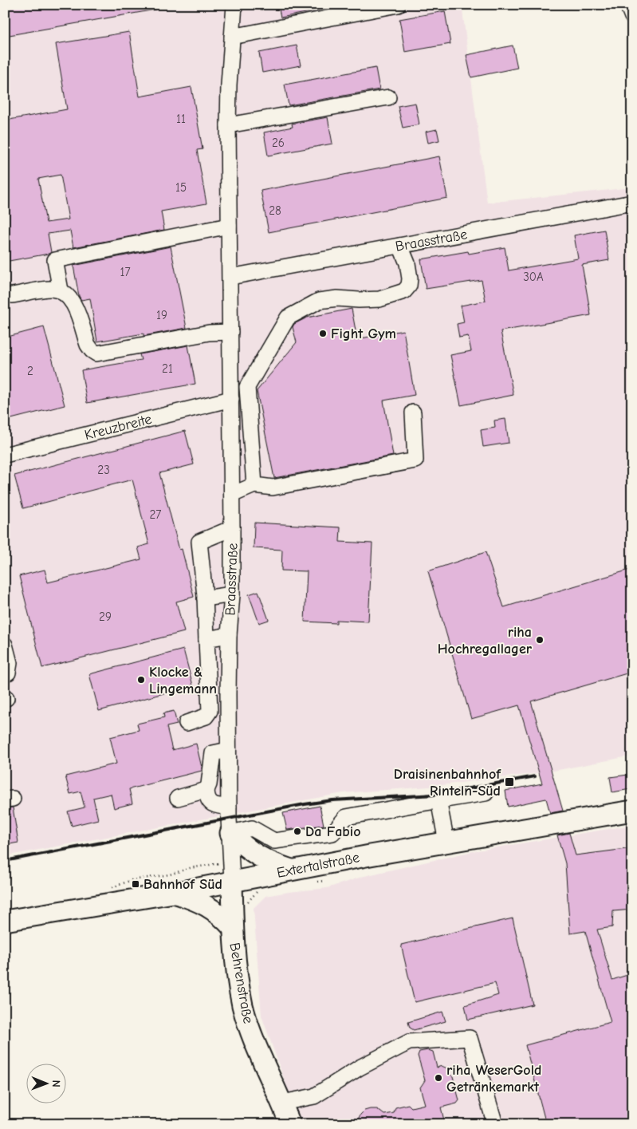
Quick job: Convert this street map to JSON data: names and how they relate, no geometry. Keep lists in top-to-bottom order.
{
  "streets": {
    "main road": ["Extertalstraße", "Behrenstraße"],
    "street": ["Braasstraße", "Kreuzbreite"]
  },
  "crossings": [
    ["Braasstraße", "Kreuzbreite"],
    ["Braasstraße", "Extertalstraße"],
    ["Braasstraße", "Behrenstraße"],
    ["Extertalstraße", "Behrenstraße"]
  ],
  "places": {
    "other": [
      "Fight Gym",
      "riha Hochregallager",
      "Klocke & Lingemann",
      "Da Fabio",
      "riha WeserGold Getränkemarkt"
    ],
    "transit": ["Draisinenbahnhof Rinteln-Süd", "Bahnhof Süd"]
  },
  "house_numbers": [
    "11",
    "26",
    "15",
    "28",
    "17",
    "30A",
    "19",
    "21",
    "2",
    "23",
    "27",
    "29"
  ],
  "north": "right"
}
